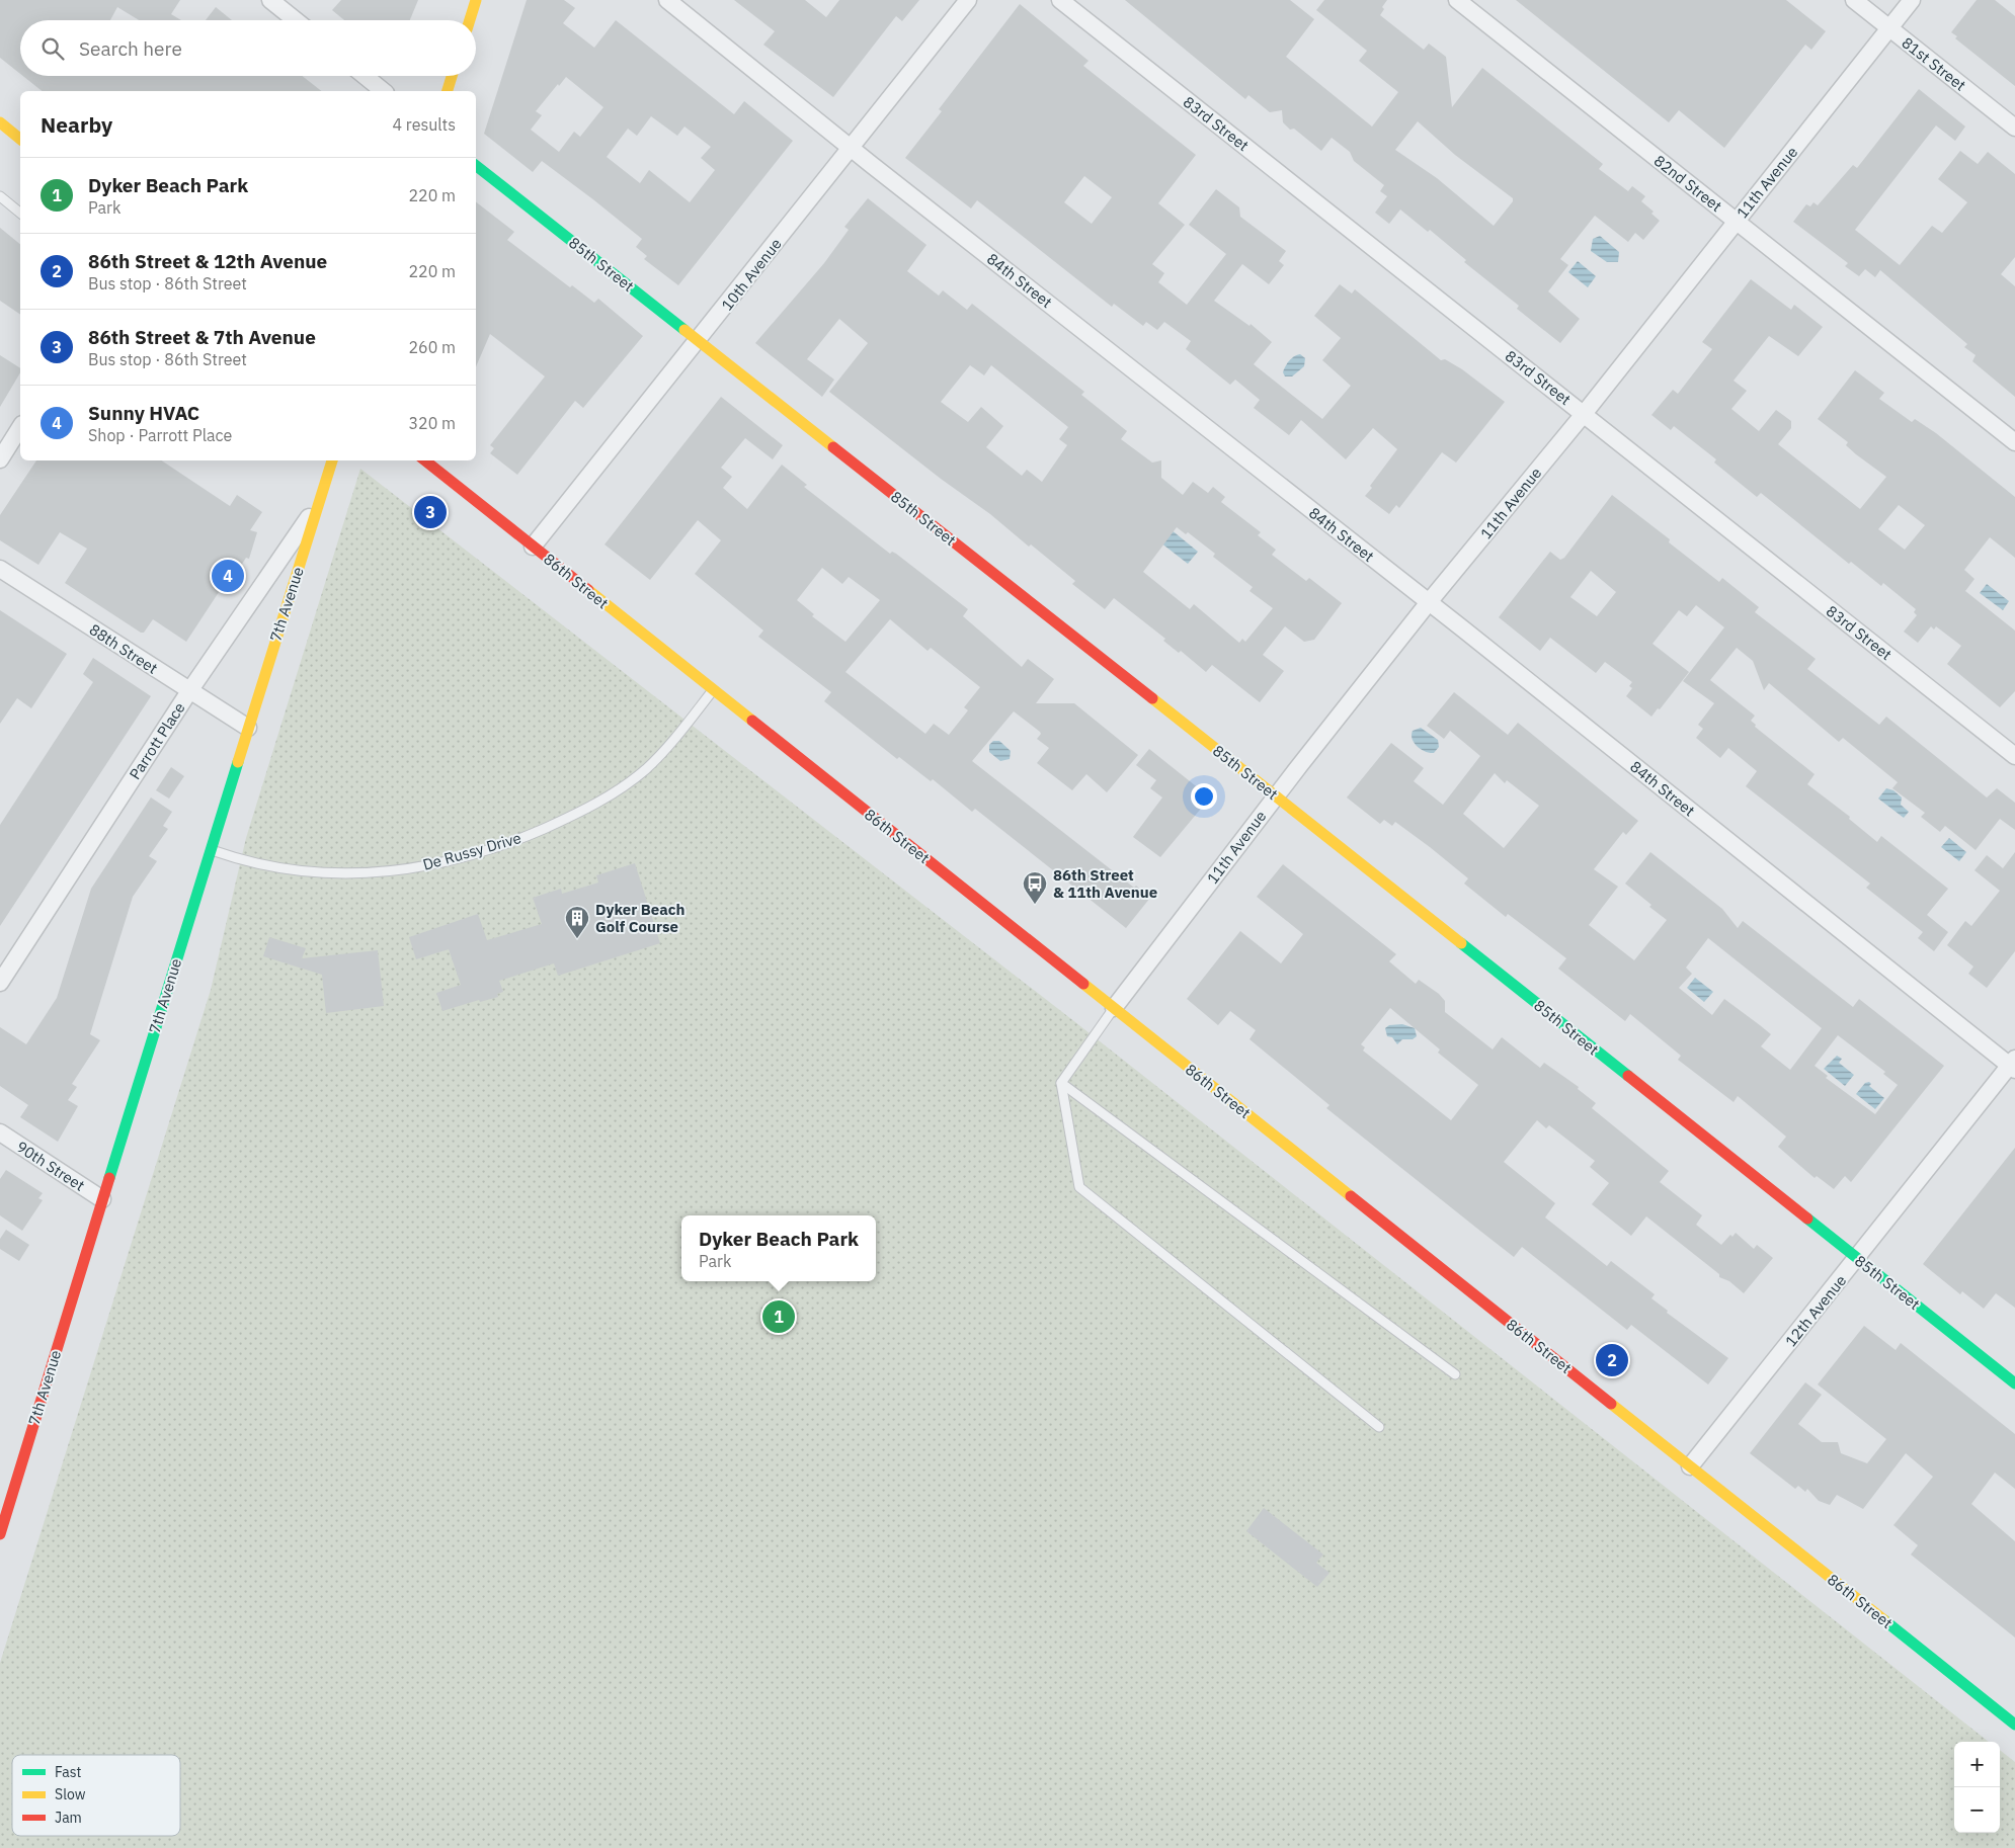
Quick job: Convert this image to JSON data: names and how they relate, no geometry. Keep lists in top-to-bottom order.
{
  "streets": {
    "main road": ["85th Street", "86th Street", "7th Avenue"],
    "street": [
      "81st Street",
      "83rd Street",
      "11th Avenue",
      "82nd Street",
      "10th Avenue",
      "84th Street",
      "88th Street",
      "Parrott Place",
      "90th Street",
      "12th Avenue"
    ],
    "lane": ["De Russy Drive"]
  },
  "crossings": [
    ["81st Street", "11th Avenue"],
    ["83rd Street", "11th Avenue"],
    ["11th Avenue", "82nd Street"],
    ["11th Avenue", "85th Street"],
    ["11th Avenue", "84th Street"],
    ["11th Avenue", "86th Street"],
    ["85th Street", "10th Avenue"],
    ["85th Street", "12th Avenue"],
    ["10th Avenue", "84th Street"],
    ["10th Avenue", "86th Street"],
    ["84th Street", "12th Avenue"],
    ["86th Street", "De Russy Drive"],
    ["86th Street", "12th Avenue"],
    ["7th Avenue", "88th Street"],
    ["7th Avenue", "Parrott Place"],
    ["7th Avenue", "De Russy Drive"],
    ["7th Avenue", "90th Street"],
    ["88th Street", "Parrott Place"]
  ],
  "places": {
    "bus stop": ["86th Street & 11th Avenue"],
    "building": ["Dyker Beach Golf Course"]
  },
  "legend": ["Fast", "Slow", "Jam"],
  "page": {
    "search": "Search here",
    "heading": ["Nearby", "4 results"],
    "list": [
      {
        "mark": "1",
        "name": "Dyker Beach Park",
        "note": "Park",
        "value": "220 m"
      },
      {
        "mark": "2",
        "name": "86th Street & 12th Avenue",
        "note": "Bus stop · 86th Street",
        "value": "220 m"
      },
      {
        "mark": "3",
        "name": "86th Street & 7th Avenue",
        "note": "Bus stop · 86th Street",
        "value": "260 m"
      },
      {
        "mark": "4",
        "name": "Sunny HVAC",
        "note": "Shop · Parrott Place",
        "value": "320 m"
      }
    ],
    "pins": [
      "3",
      "4",
      "1",
      "2"
    ],
    "popup": ["Dyker Beach Park", "Park"],
    "map_buttons": ["+", "−"]
  }
}
